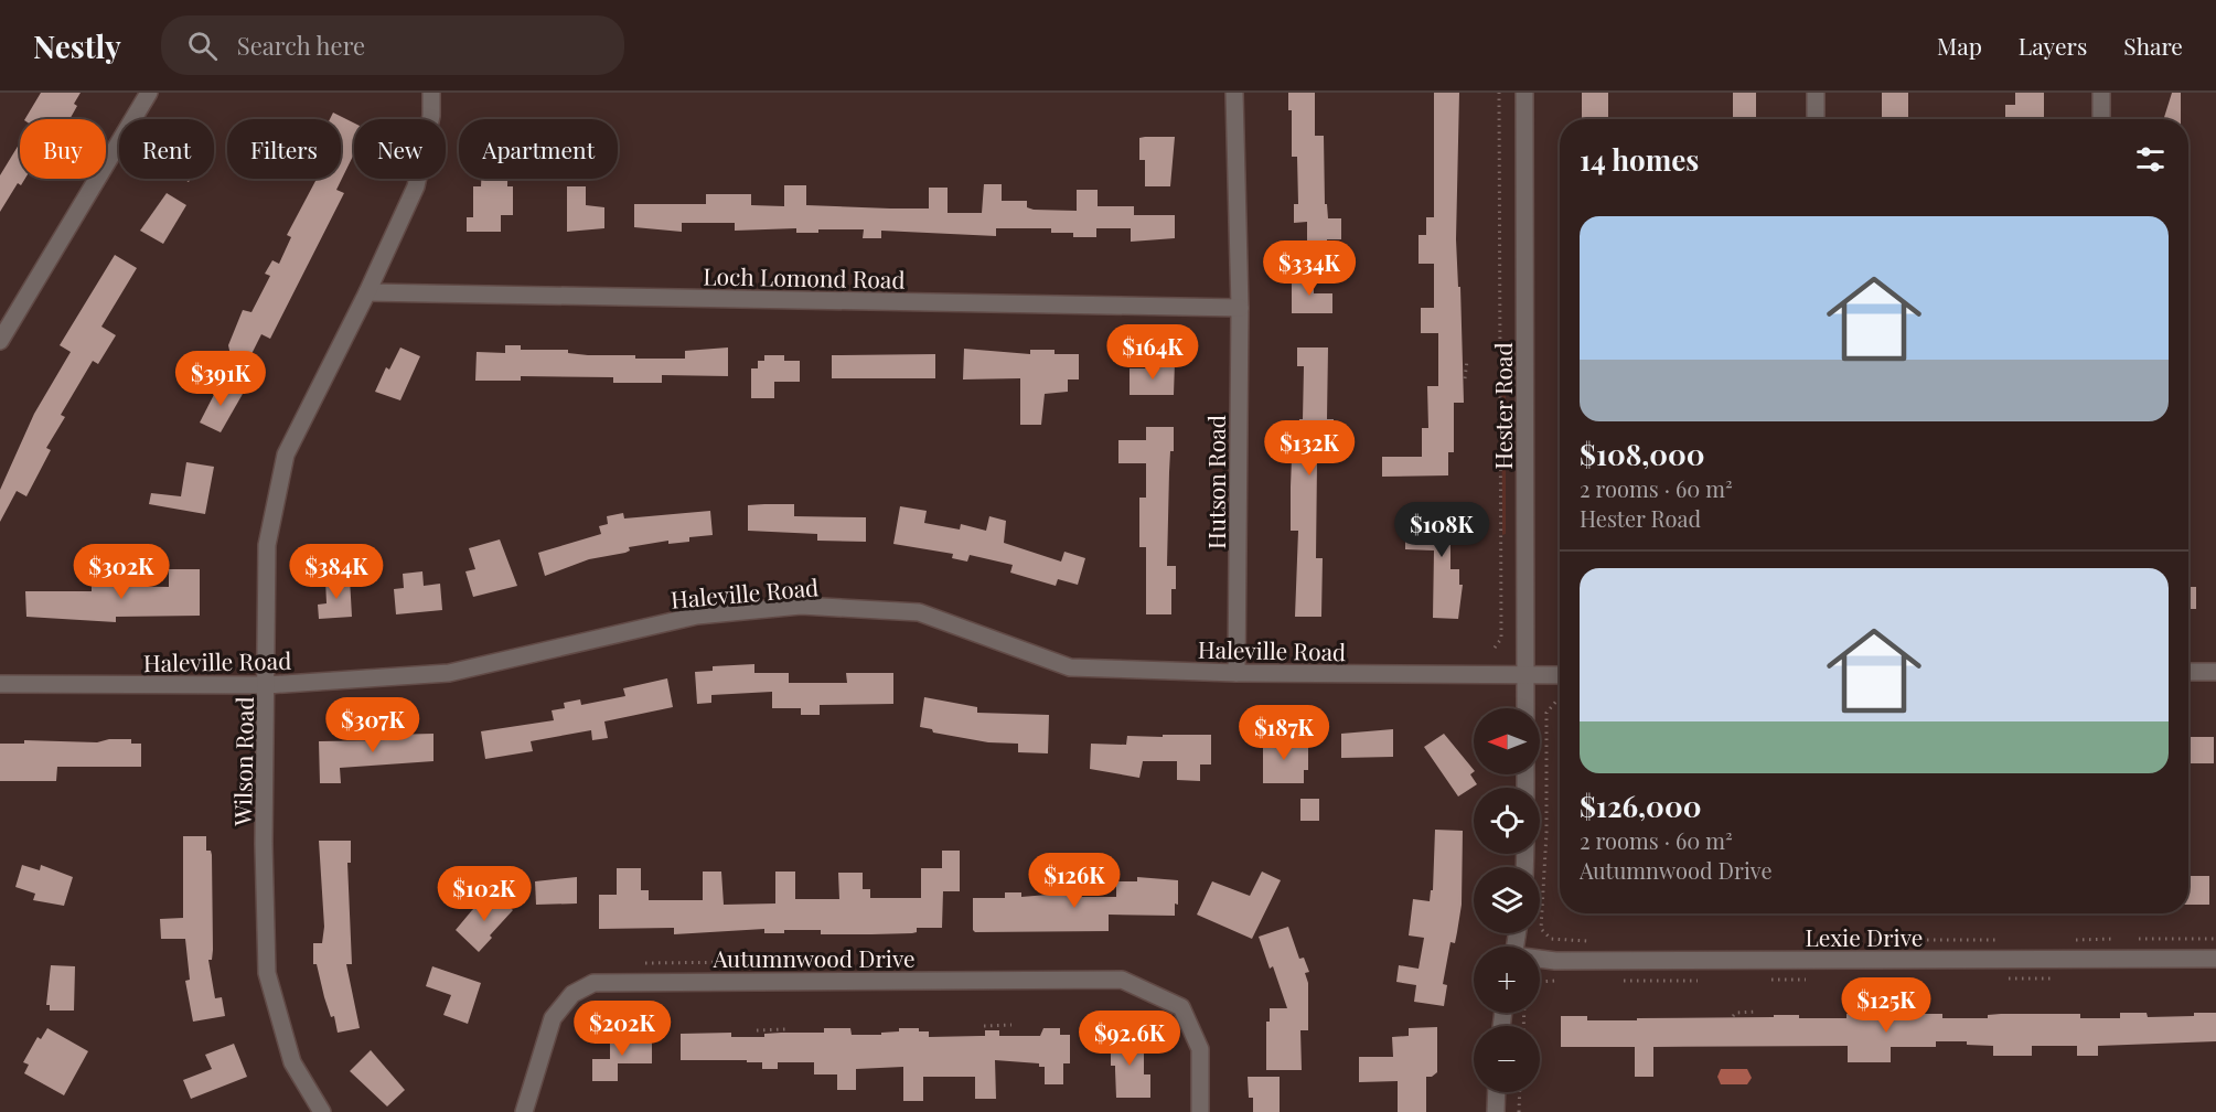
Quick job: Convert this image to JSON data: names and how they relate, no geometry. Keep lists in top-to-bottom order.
{
  "streets": {
    "street": [
      "Loch Lomond Road",
      "Hester Road",
      "Hutson Road",
      "Haleville Road",
      "Wilson Road",
      "Lexie Drive",
      "Autumnwood Drive"
    ]
  },
  "crossings": [
    ["Loch Lomond Road", "Hutson Road"],
    ["Loch Lomond Road", "Wilson Road"],
    ["Hester Road", "Haleville Road"],
    ["Hutson Road", "Haleville Road"],
    ["Haleville Road", "Wilson Road"]
  ],
  "north": "left",
  "page": {
    "header": "Nestly",
    "search": "Search here",
    "nav": ["Map", "Layers", "Share"],
    "chip": [
      "Buy",
      "Rent",
      "Filters",
      "New",
      "Apartment"
    ],
    "heading": "14 homes",
    "list": [
      {
        "name": "$108,000",
        "note": "2 rooms · 60 m² · Hester Road"
      },
      {
        "name": "$126,000",
        "note": "2 rooms · 60 m² · Autumnwood Drive"
      }
    ],
    "price": [
      "$334K",
      "$164K",
      "$391K",
      "$132K",
      "$108K",
      "$302K",
      "$384K",
      "$307K",
      "$187K",
      "$126K",
      "$102K",
      "$125K",
      "$202K",
      "$92.6K"
    ],
    "map_buttons": ["+", "−"]
  }
}
